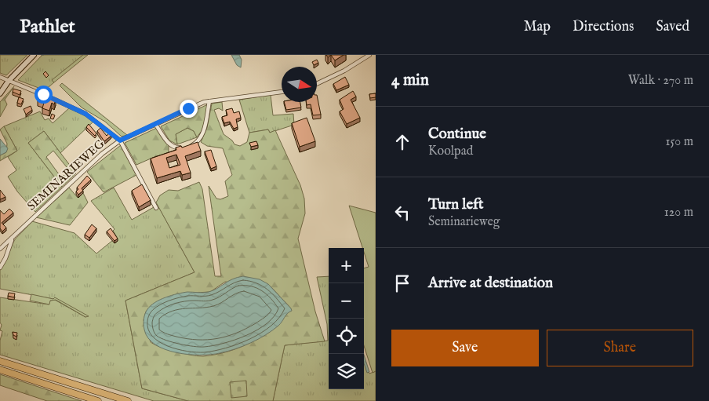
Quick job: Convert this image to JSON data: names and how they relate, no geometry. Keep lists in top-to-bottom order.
{
  "streets": {
    "street": ["SEMINARIEWEG"]
  },
  "north": "right",
  "page": {
    "header": "Pathlet",
    "nav": ["Map", "Directions", "Saved"],
    "heading": ["4 min", "Walk · 270 m"],
    "list": [
      ["Continue", "Koolpad", "150 m"],
      ["Turn left", "Seminarieweg", "120 m"],
      "Arrive at destination"
    ],
    "map_buttons": ["+", "−"],
    "buttons": ["Save", "Share"]
  }
}
